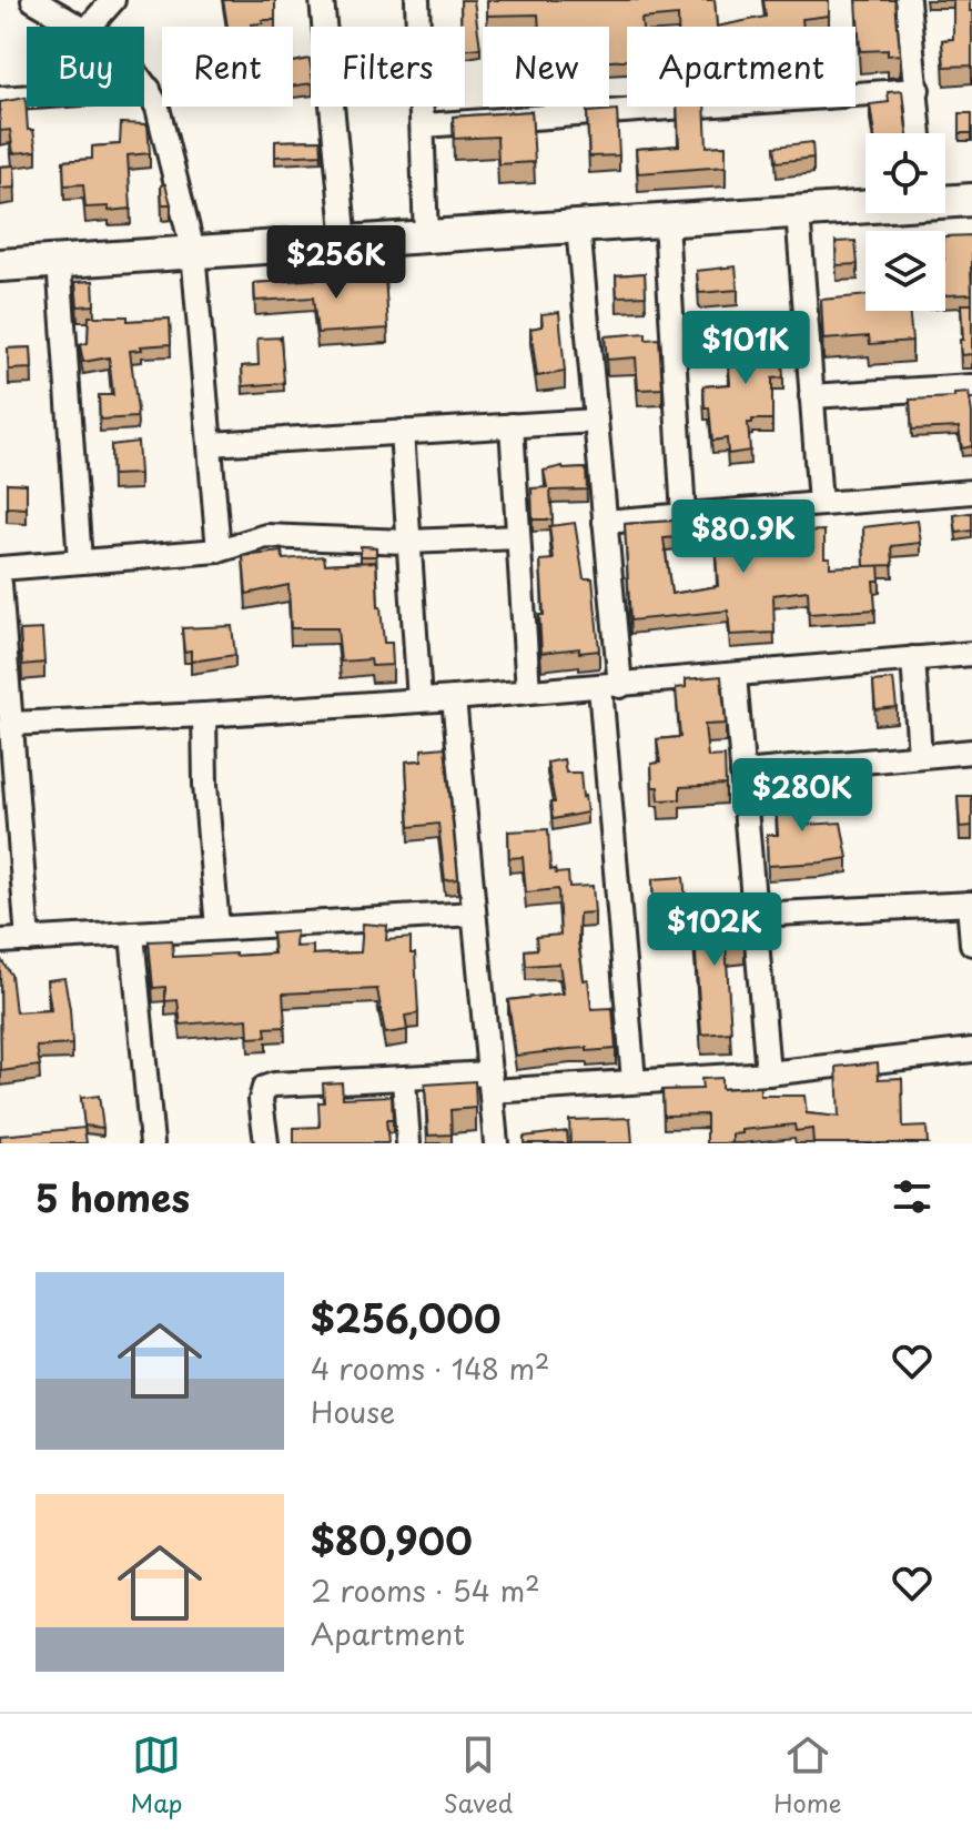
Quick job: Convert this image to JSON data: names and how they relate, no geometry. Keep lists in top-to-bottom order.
{
  "page": {
    "chip": [
      "Buy",
      "Rent",
      "Filters",
      "New",
      "Apartment"
    ],
    "price": [
      "$256K",
      "$101K",
      "$80.9K",
      "$280K",
      "$102K"
    ],
    "heading": "5 homes",
    "list": [
      {
        "name": "$256,000",
        "note": "4 rooms · 148 m² · House"
      },
      {
        "name": "$80,900",
        "note": "2 rooms · 54 m² · Apartment"
      }
    ],
    "tabs": ["Map", "Saved", "Home"]
  }
}
